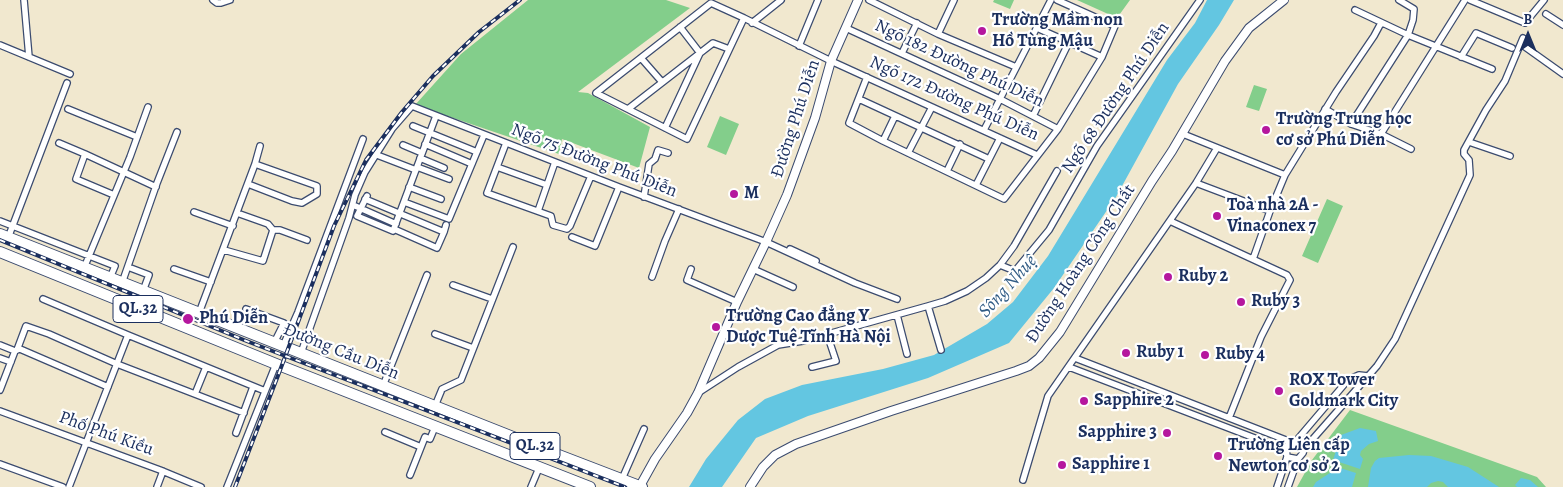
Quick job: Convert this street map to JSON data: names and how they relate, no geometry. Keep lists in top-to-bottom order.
{
  "streets": {
    "highway": ["QL.32", "Đường Cầu Diễn"],
    "street": [
      "Ngõ 182 Đường Phú Diễn",
      "Ngõ 68 Đường Phú Diễn",
      "Ngõ 172 Đường Phú Diễn",
      "Đường Phú Diễn",
      "Ngõ 75 Đường Phú Diễn",
      "Đường Hoàng Công Chất",
      "Phố Phú Kiều"
    ]
  },
  "crossings": [
    ["Ngõ 182 Đường Phú Diễn", "Ngõ 172 Đường Phú Diễn"],
    ["Ngõ 182 Đường Phú Diễn", "Đường Phú Diễn"],
    ["Ngõ 172 Đường Phú Diễn", "Đường Phú Diễn"],
    ["Đường Phú Diễn", "Ngõ 75 Đường Phú Diễn"],
    ["Đường Phú Diễn", "Đường Cầu Diễn"]
  ],
  "water": ["Sông Nhuệ"],
  "places": [
    "Trường Mầm non Hồ Tùng Mậu",
    "Trường Trung học cơ sở Phú Diễn",
    "M",
    "Toà nhà 2A - Vinaconex 7",
    "Ruby 2",
    "Ruby 3",
    "Phú Diễn",
    "Trường Cao đẳng Y Dược Tuệ Tĩnh Hà Nội",
    "Ruby 1",
    "Ruby 4",
    "ROX Tower Goldmark City",
    "Sapphire 2",
    "Sapphire 3",
    "Trường Liên cấp Newton cơ sở 2",
    "Sapphire 1"
  ],
  "north": "top"
}
